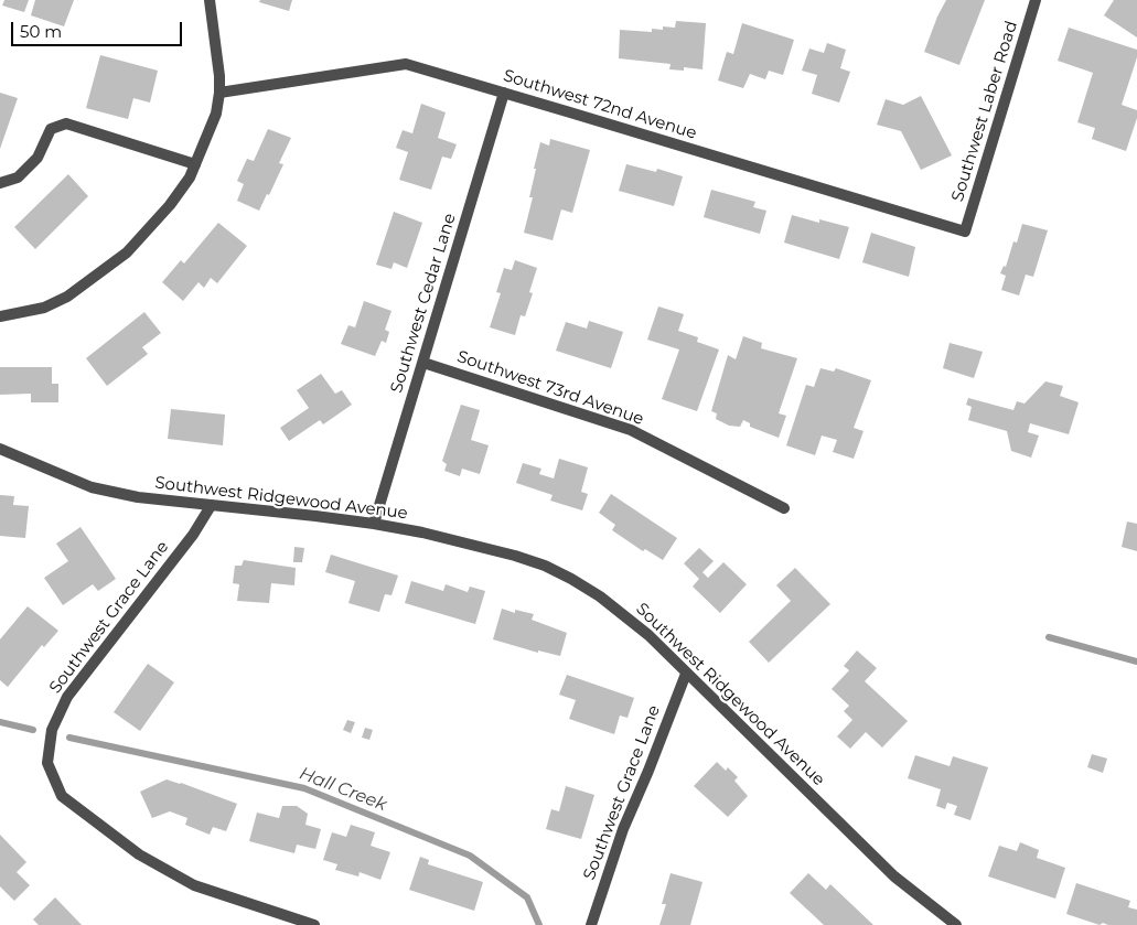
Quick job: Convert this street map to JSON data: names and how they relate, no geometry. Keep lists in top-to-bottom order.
{
  "streets": {
    "street": [
      "Southwest 72nd Avenue",
      "Southwest Laber Road",
      "Southwest Cedar Lane",
      "Southwest 73rd Avenue",
      "Southwest Ridgewood Avenue",
      "Southwest Grace Lane"
    ]
  },
  "crossings": [
    ["Southwest 72nd Avenue", "Southwest Laber Road"],
    ["Southwest 72nd Avenue", "Southwest Cedar Lane"],
    ["Southwest Cedar Lane", "Southwest 73rd Avenue"],
    ["Southwest Cedar Lane", "Southwest Ridgewood Avenue"],
    ["Southwest Ridgewood Avenue", "Southwest Grace Lane"]
  ],
  "water": ["Hall Creek"],
  "scale_bar": "50 m"
}
